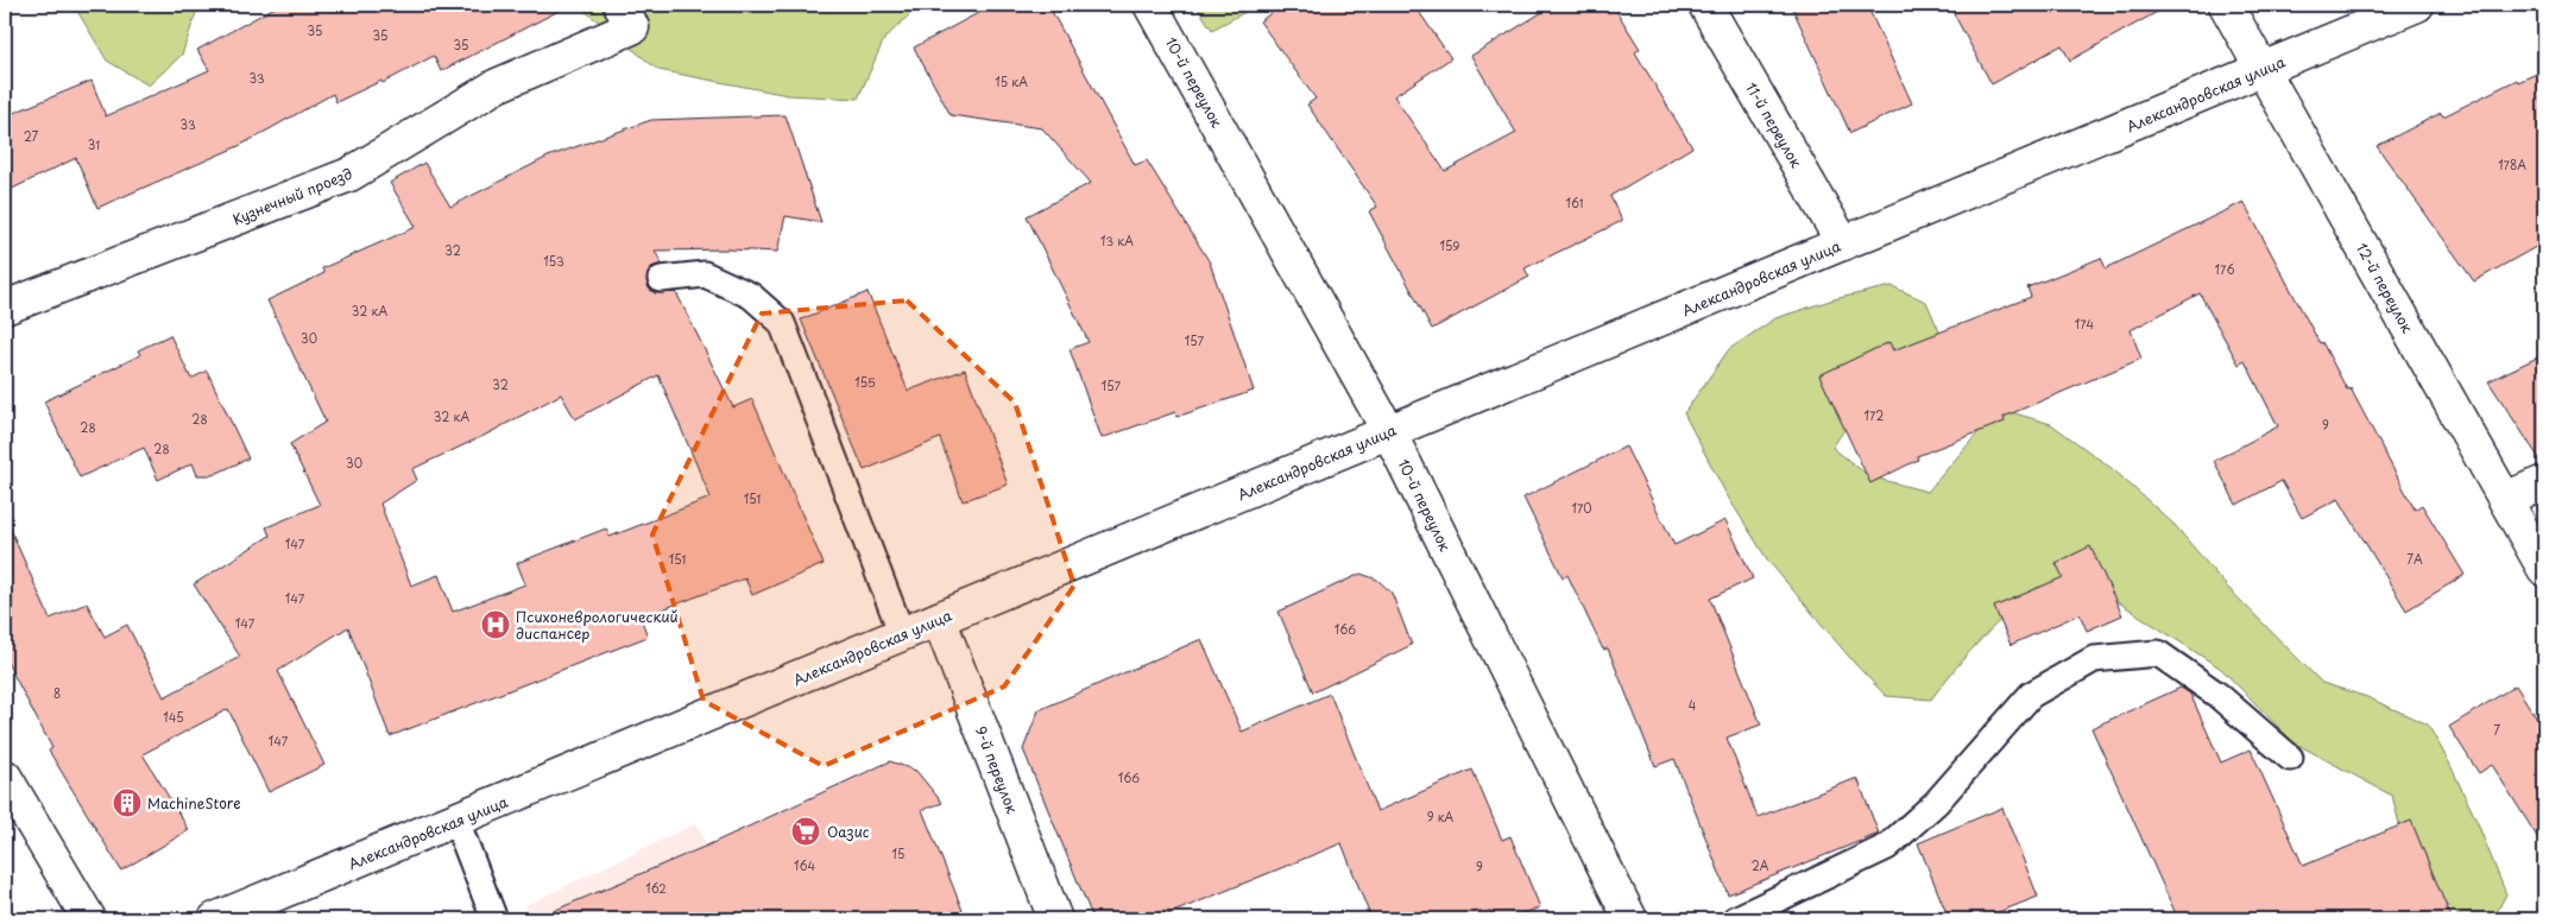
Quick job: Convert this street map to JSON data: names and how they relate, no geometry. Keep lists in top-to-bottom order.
{
  "streets": {
    "street": [
      "10-й переулок",
      "Александровская улица",
      "11-й переулок",
      "Кузнечный проезд",
      "12-й переулок",
      "9-й переулок"
    ]
  },
  "crossings": [
    ["10-й переулок", "Александровская улица"],
    ["Александровская улица", "11-й переулок"],
    ["Александровская улица", "12-й переулок"],
    ["Александровская улица", "9-й переулок"]
  ],
  "places": {
    "hospital": ["Психоневрологический диспансер"],
    "building": ["MachineStore"],
    "supermarket": ["Оазис"]
  },
  "house_numbers": [
    "35",
    "35",
    "35",
    "33",
    "15 кА",
    "33",
    "27",
    "31",
    "178А",
    "161",
    "13 кА",
    "159",
    "32",
    "153",
    "176",
    "32 кА",
    "174",
    "30",
    "157",
    "155",
    "32",
    "157",
    "172",
    "32 кА",
    "28",
    "9",
    "28",
    "28",
    "30",
    "151",
    "170",
    "147",
    "151",
    "7А",
    "147",
    "147",
    "166",
    "8",
    "4",
    "145",
    "7",
    "147",
    "166",
    "9 кА",
    "15",
    "164",
    "2А",
    "9",
    "162"
  ]
}
